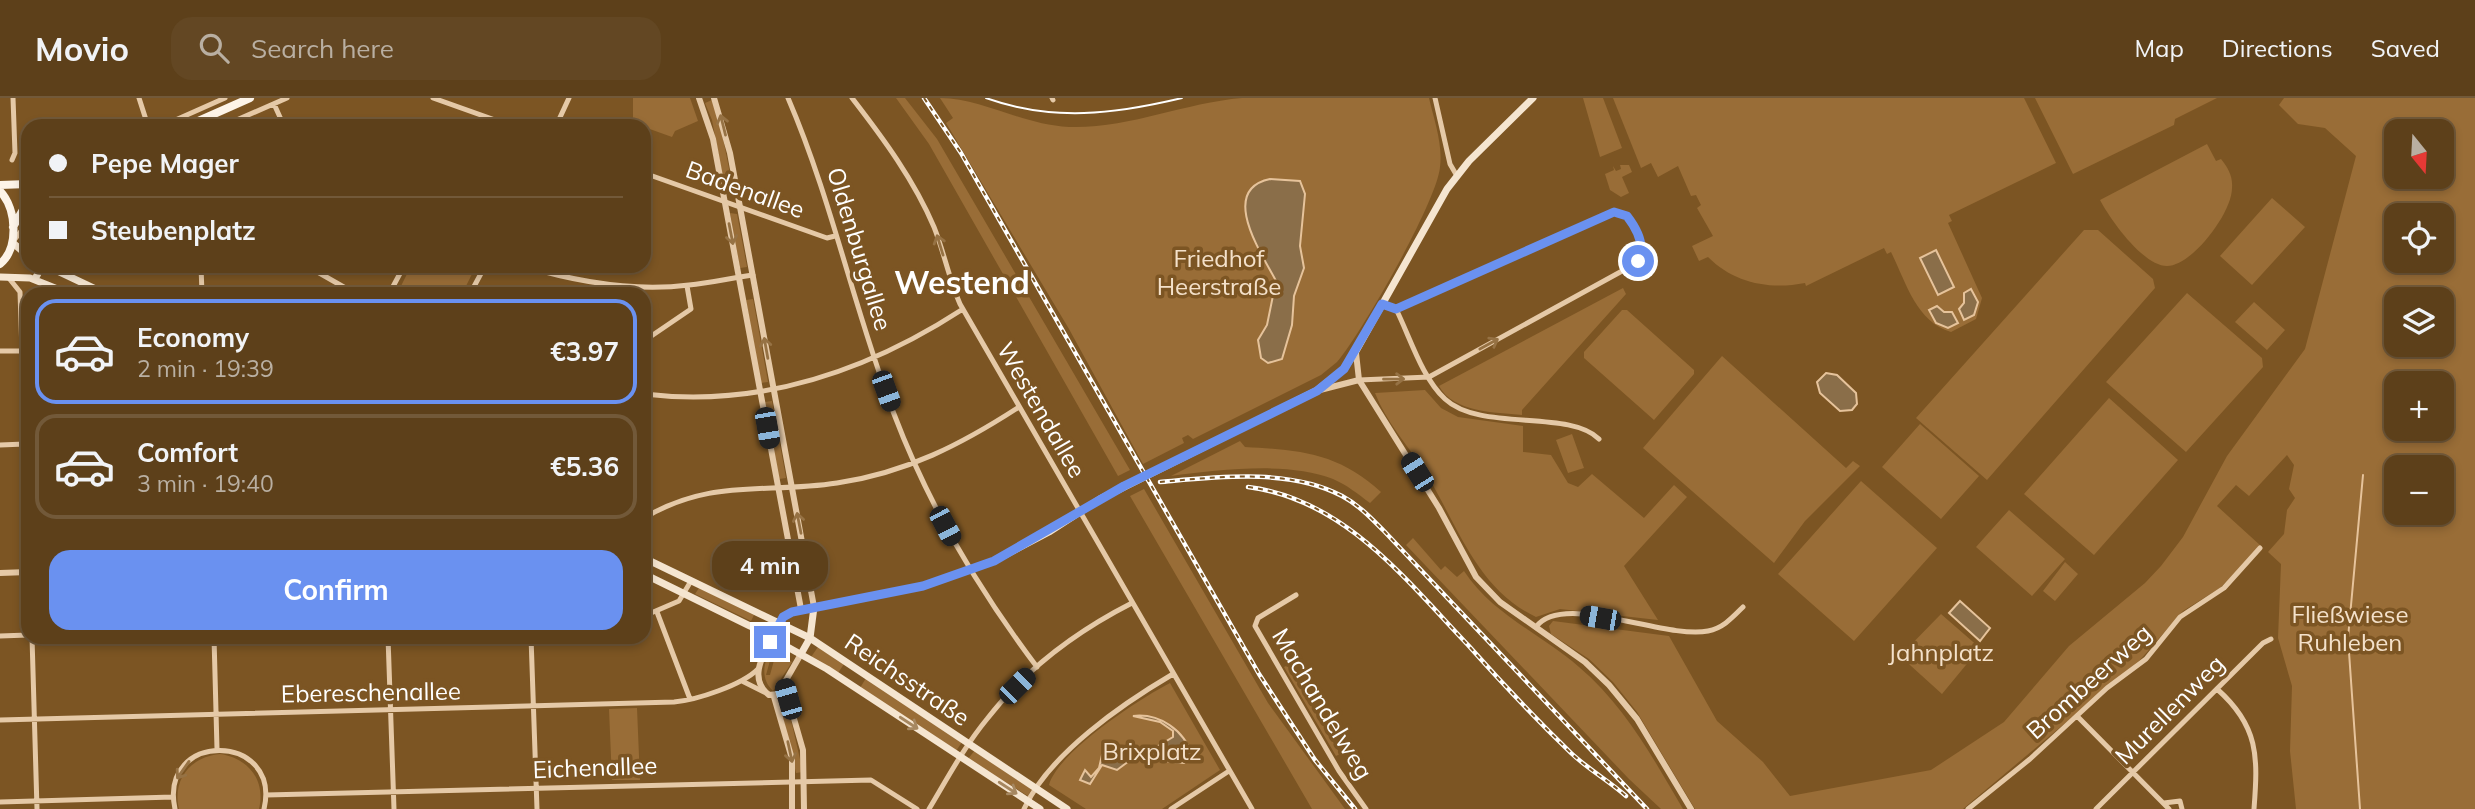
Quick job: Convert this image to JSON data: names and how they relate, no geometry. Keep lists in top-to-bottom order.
{
  "streets": {
    "main road": ["Reichsstraße"],
    "street": [
      "Badenallee",
      "Oldenburgallee",
      "Westendallee",
      "Brombeerweg",
      "Ebereschenallee",
      "Machandelweg",
      "Murellenweg",
      "Eichenallee"
    ]
  },
  "crossings": [
    ["Badenallee", "Oldenburgallee"]
  ],
  "districts": ["Westend"],
  "parks": [
    "Friedhof Heerstraße",
    "Fließwiese Ruhleben",
    "Jahnplatz",
    "Brixplatz"
  ],
  "north": "bottom",
  "page": {
    "header": "Movio",
    "search": "Search here",
    "nav": ["Map", "Directions", "Saved"],
    "map_buttons": ["+", "−"],
    "banner": ["Pepe Mager", "Steubenplatz"],
    "list": [
      {
        "name": "Economy",
        "note": "2 min · 19:39",
        "value": "€3.97"
      },
      {
        "name": "Comfort",
        "note": "3 min · 19:40",
        "value": "€5.36"
      }
    ],
    "buttons": "Confirm",
    "bubble": "4 min"
  }
}
